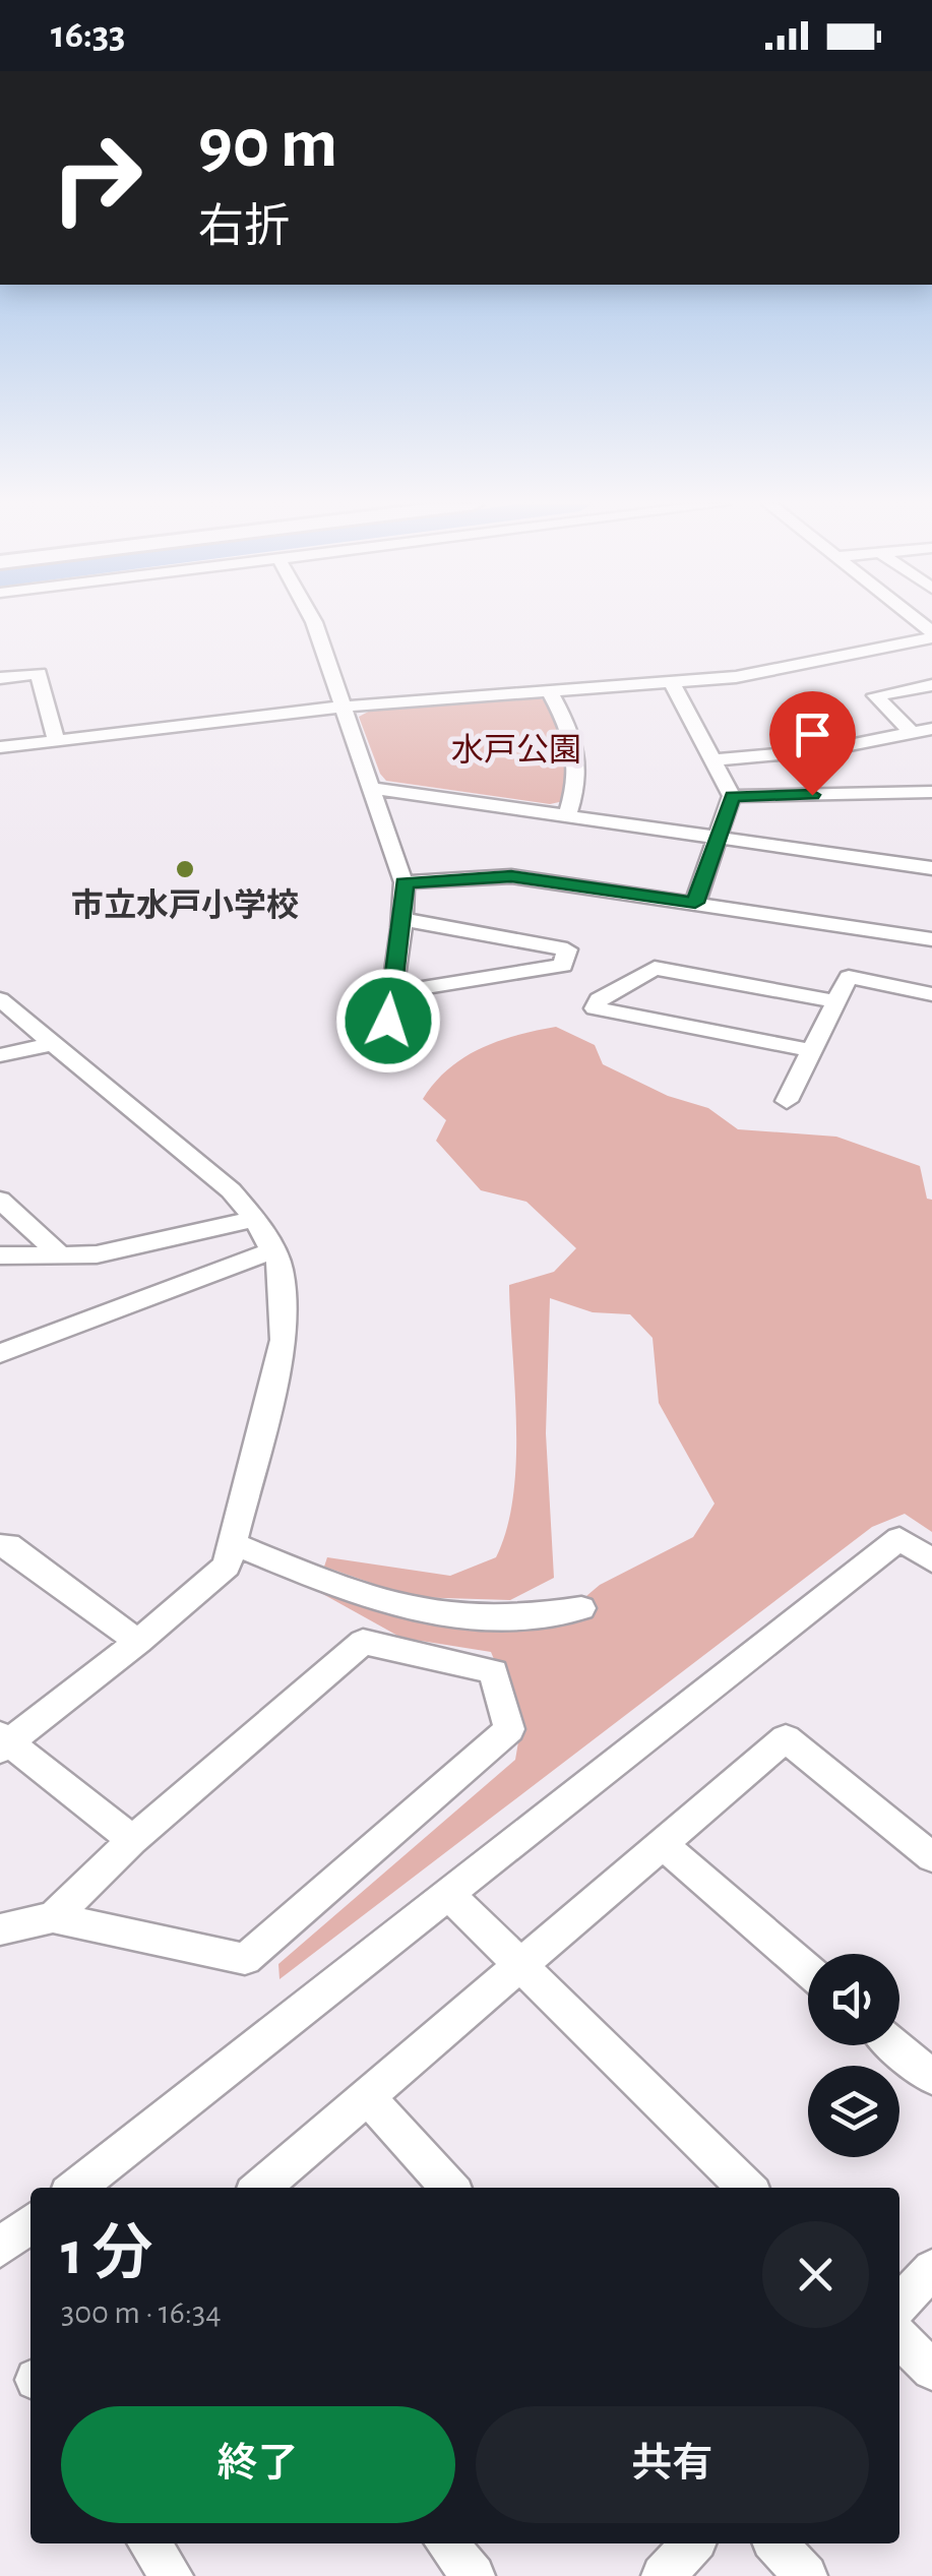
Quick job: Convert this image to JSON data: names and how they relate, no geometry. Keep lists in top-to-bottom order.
{
  "parks": ["水戸公園"],
  "places": ["市立水戸小学校"],
  "page": {
    "status": "16:33",
    "turn": ["90 m", "右折"],
    "heading": ["1 分", "300 m · 16:34"],
    "buttons": ["終了", "共有"]
  }
}
